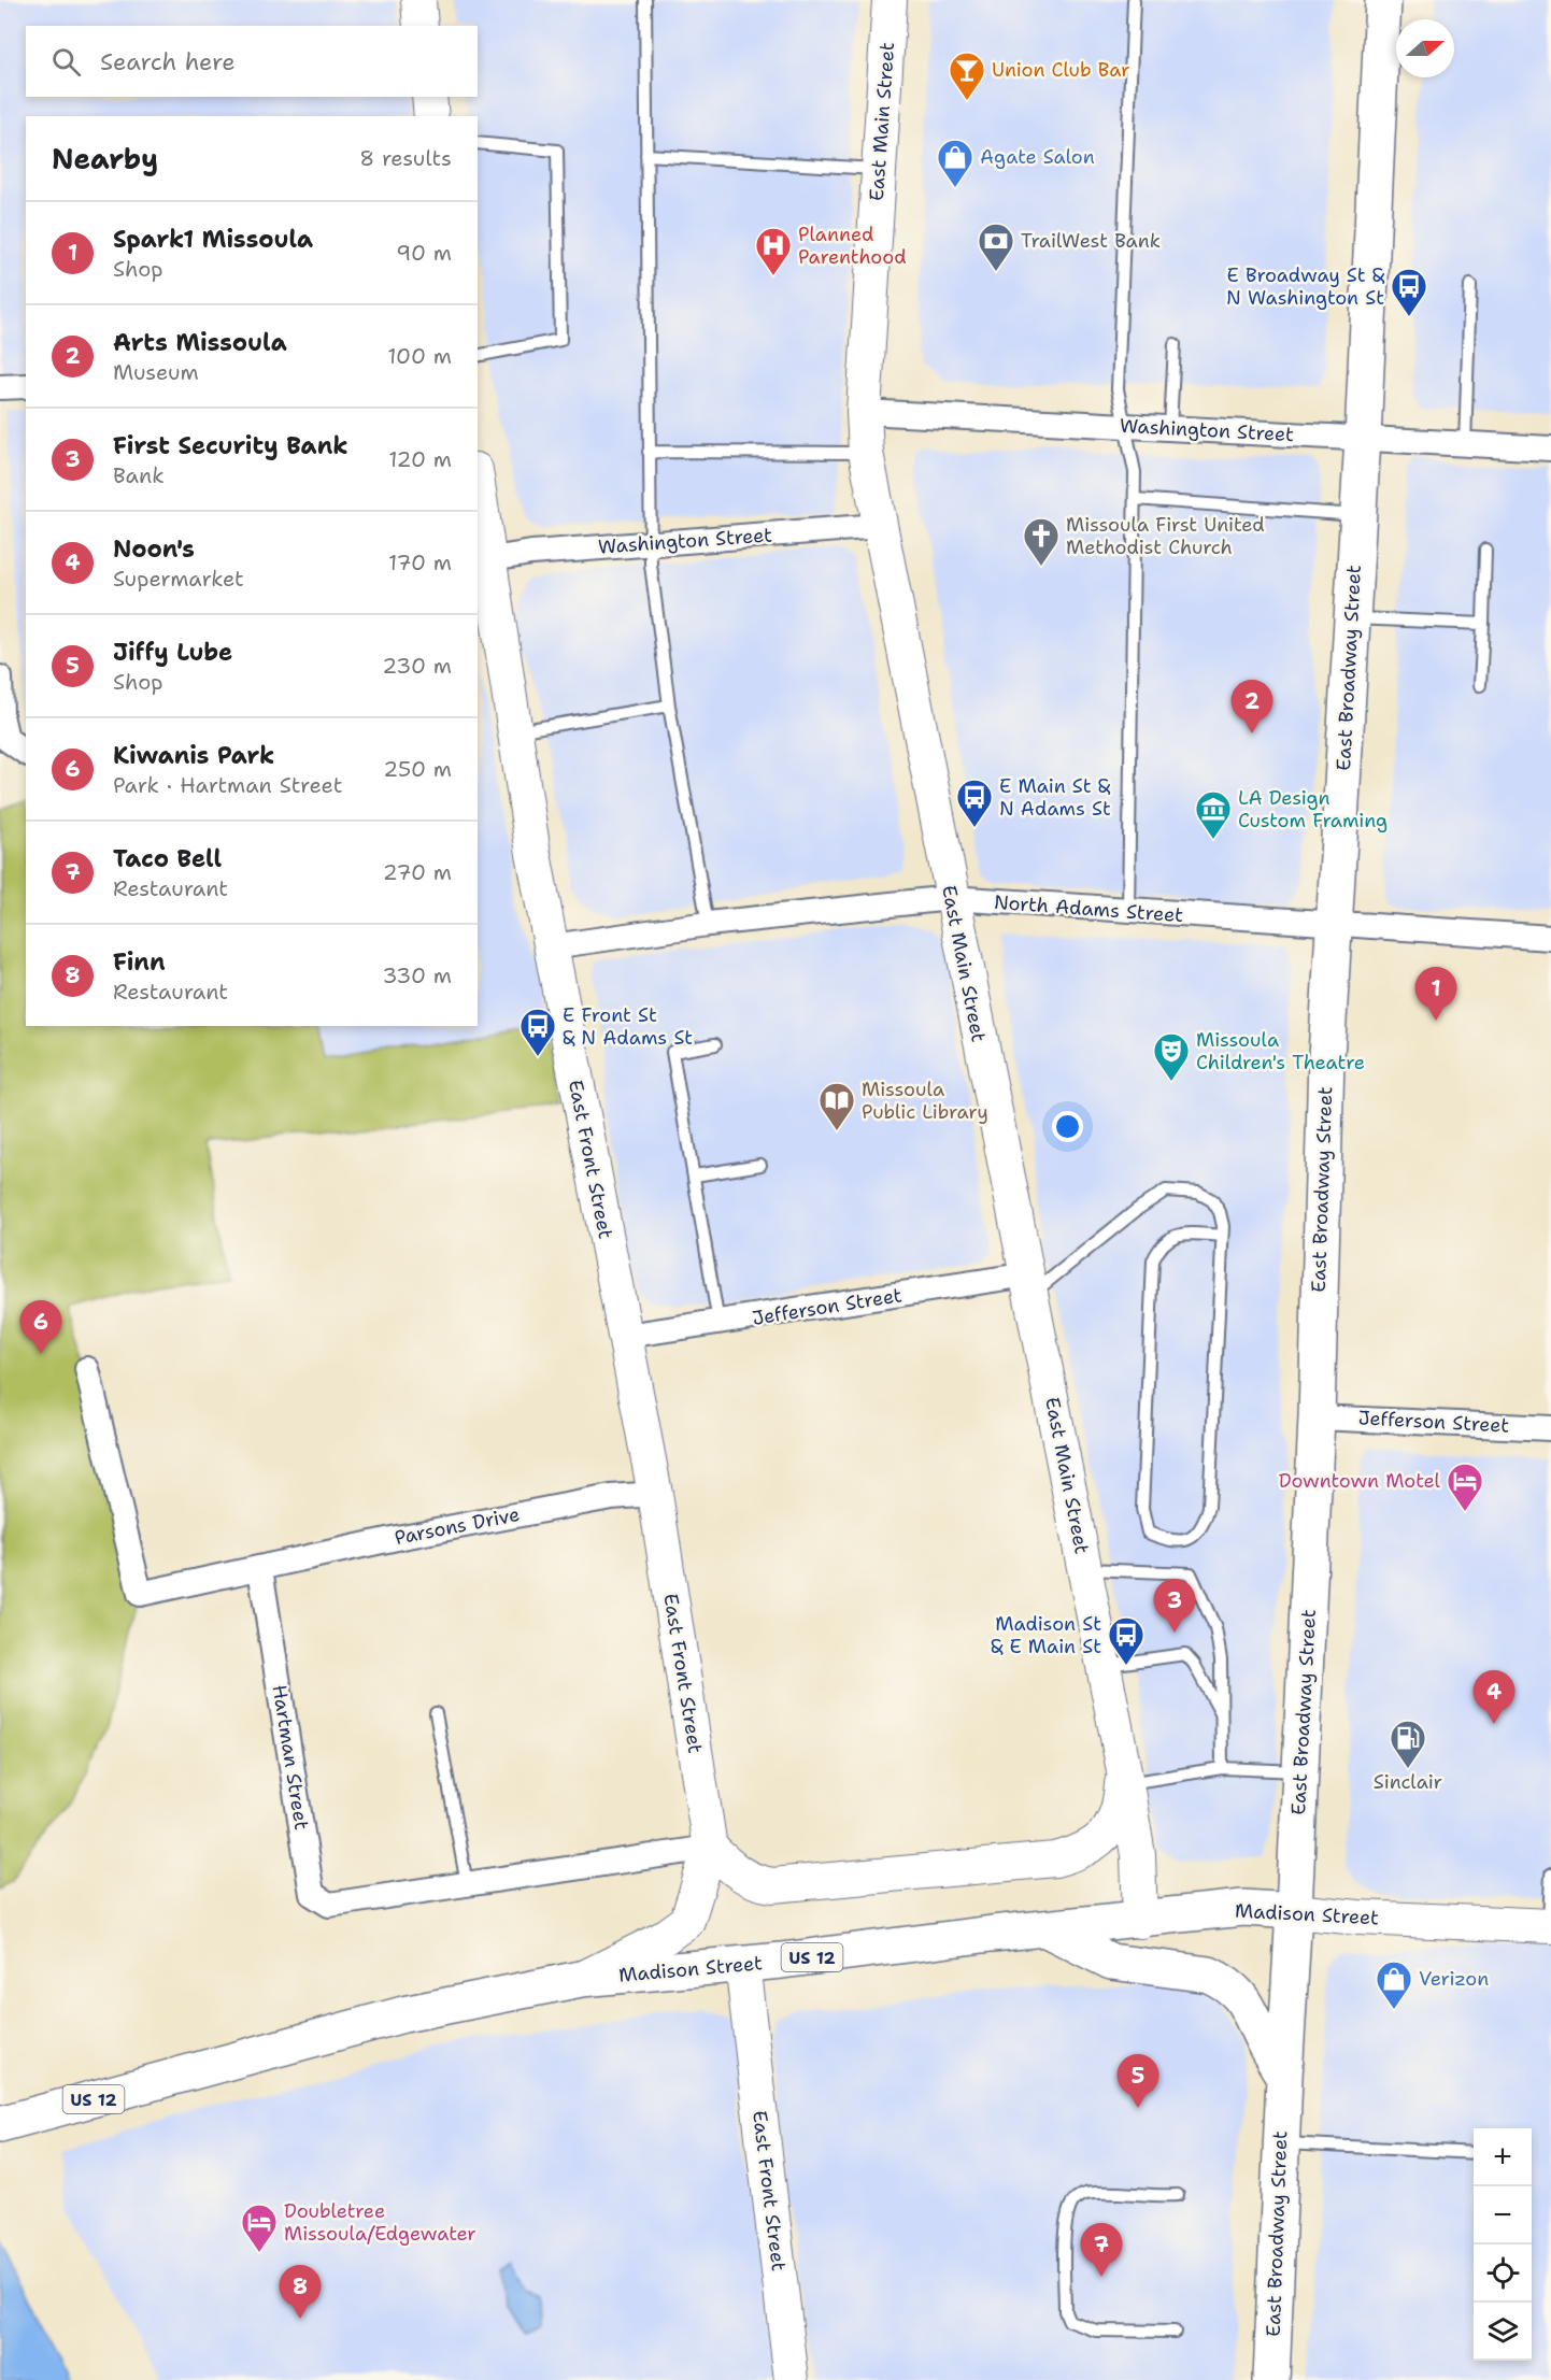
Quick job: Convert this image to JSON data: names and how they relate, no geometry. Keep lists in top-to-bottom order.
{
  "streets": {
    "main road": ["East Broadway Street", "Madison Street", "US 12"],
    "street": [
      "East Main Street",
      "Washington Street",
      "North Adams Street",
      "East Front Street",
      "Jefferson Street",
      "Parsons Drive",
      "Hartman Street"
    ]
  },
  "crossings": [
    ["East Main Street", "Washington Street"],
    ["East Main Street", "North Adams Street"],
    ["East Main Street", "Jefferson Street"],
    ["East Main Street", "Madison Street"],
    ["Washington Street", "East Broadway Street"],
    ["Washington Street", "East Front Street"],
    ["East Broadway Street", "North Adams Street"],
    ["East Broadway Street", "Jefferson Street"],
    ["East Broadway Street", "Madison Street"],
    ["North Adams Street", "East Front Street"],
    ["East Front Street", "Jefferson Street"],
    ["East Front Street", "Parsons Drive"],
    ["East Front Street", "Hartman Street"],
    ["East Front Street", "Madison Street"],
    ["Parsons Drive", "Hartman Street"]
  ],
  "places": {
    "bar": ["Union Club Bar"],
    "shop": ["Agate Salon", "Verizon"],
    "bank": ["TrailWest Bank"],
    "hospital": ["Planned Parenthood"],
    "bus stop": [
      "E Broadway St & N Washington St",
      "E Main St & N Adams St",
      "E Front St & N Adams St",
      "Madison St & E Main St"
    ],
    "church": ["Missoula First United Methodist Church"],
    "museum": ["LA Design Custom Framing"],
    "theatre": ["Missoula Children's Theatre"],
    "library": ["Missoula Public Library"],
    "hotel": ["Downtown Motel", "Doubletree Missoula/Edgewater"],
    "fuel station": ["Sinclair"]
  },
  "north": "right",
  "page": {
    "search": "Search here",
    "heading": ["Nearby", "8 results"],
    "list": [
      {
        "mark": "1",
        "name": "Spark1 Missoula",
        "note": "Shop",
        "value": "90 m"
      },
      {
        "mark": "2",
        "name": "Arts Missoula",
        "note": "Museum",
        "value": "100 m"
      },
      {
        "mark": "3",
        "name": "First Security Bank",
        "note": "Bank",
        "value": "120 m"
      },
      {
        "mark": "4",
        "name": "Noon's",
        "note": "Supermarket",
        "value": "170 m"
      },
      {
        "mark": "5",
        "name": "Jiffy Lube",
        "note": "Shop",
        "value": "230 m"
      },
      {
        "mark": "6",
        "name": "Kiwanis Park",
        "note": "Park · Hartman Street",
        "value": "250 m"
      },
      {
        "mark": "7",
        "name": "Taco Bell",
        "note": "Restaurant",
        "value": "270 m"
      },
      {
        "mark": "8",
        "name": "Finn",
        "note": "Restaurant",
        "value": "330 m"
      }
    ],
    "pins": [
      "2",
      "1",
      "6",
      "3",
      "4",
      "5",
      "7",
      "8"
    ],
    "map_buttons": ["+", "−"]
  }
}
